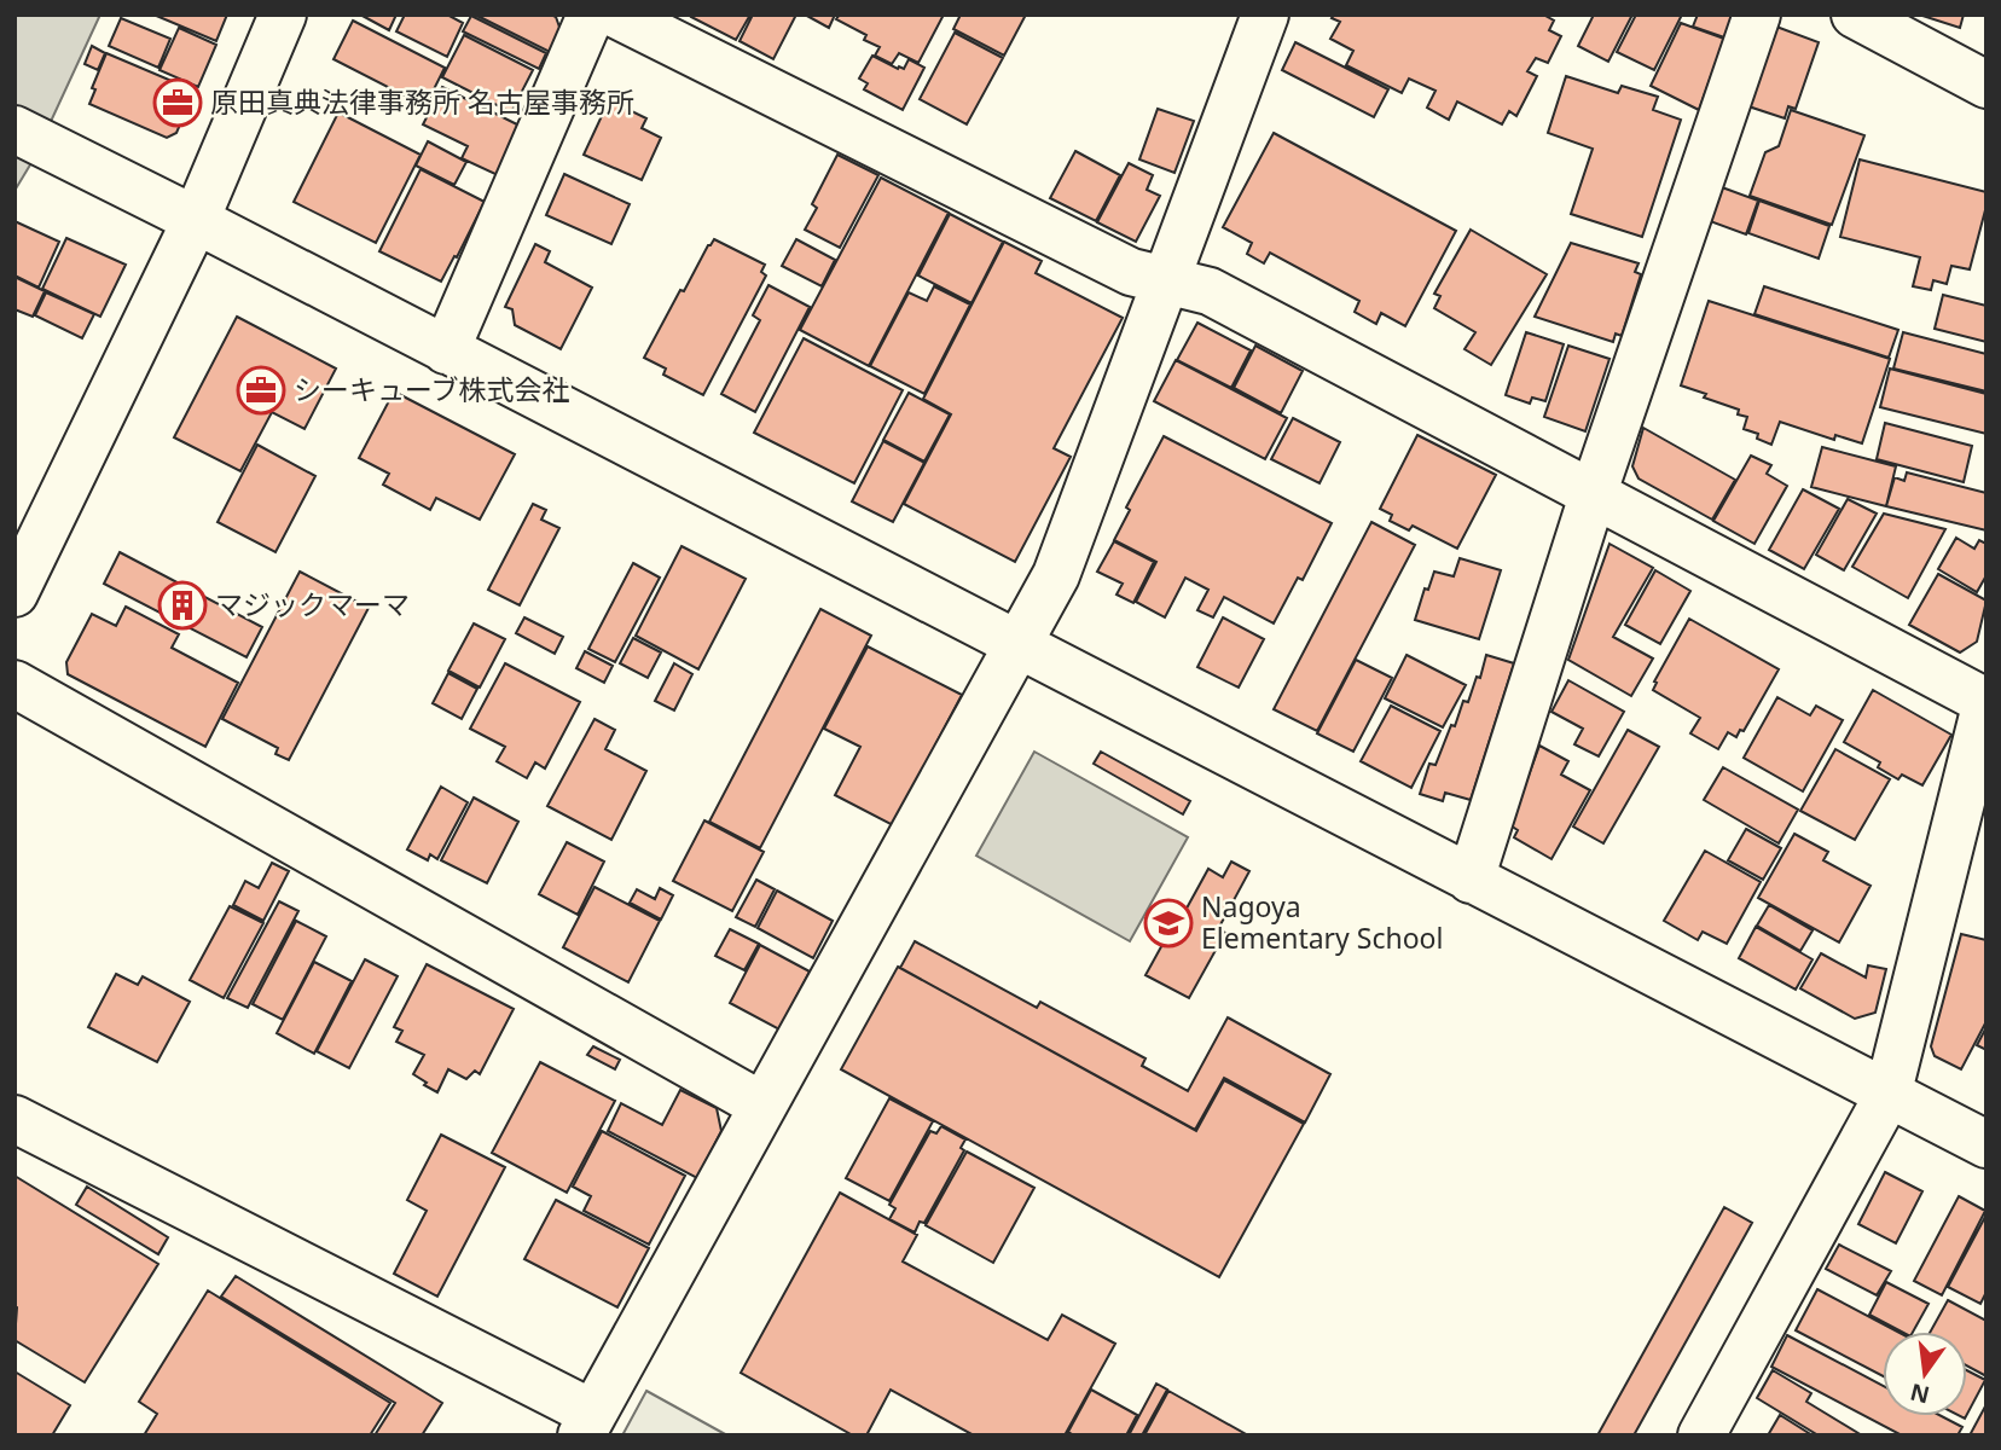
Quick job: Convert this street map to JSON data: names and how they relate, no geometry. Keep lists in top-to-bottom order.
{
  "places": {
    "office": ["原田真典法律事務所 名古屋事務所", "シーキューブ株式会社"],
    "building": ["マジックマーマ"],
    "school or university": ["Nagoya Elementary School"]
  },
  "north": "bottom"
}
